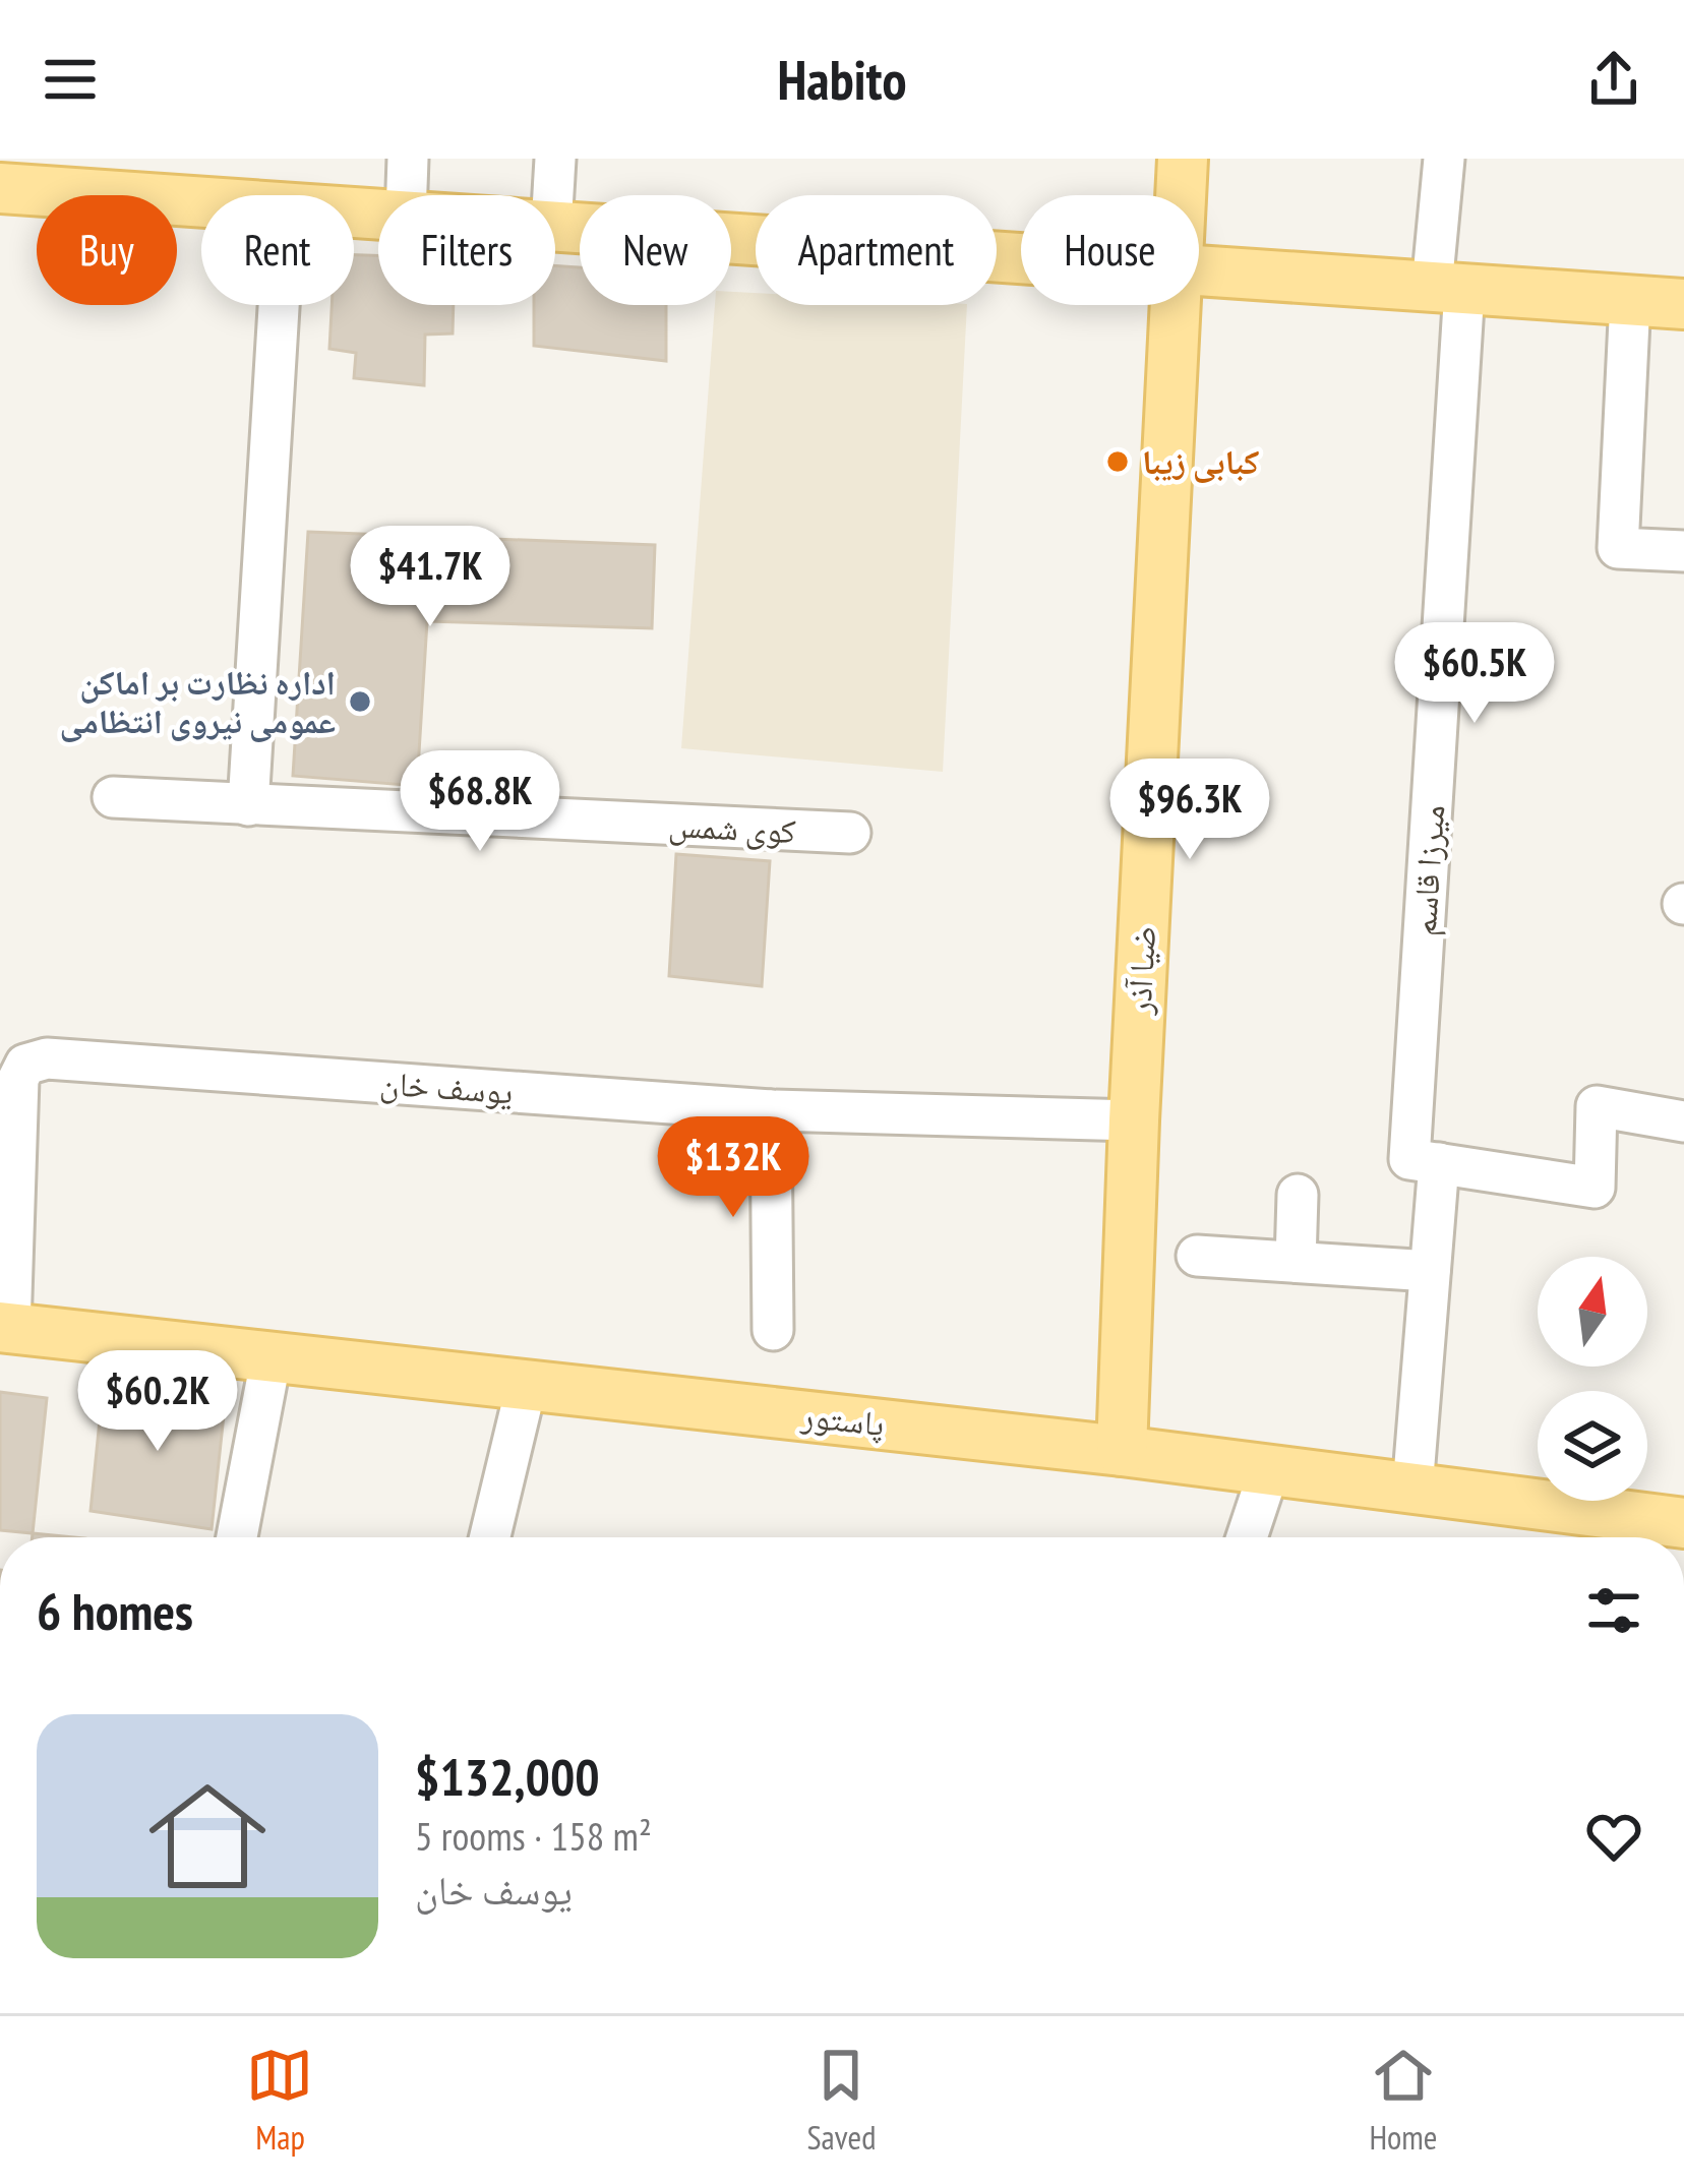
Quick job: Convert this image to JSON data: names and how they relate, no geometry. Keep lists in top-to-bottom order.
{
  "streets": {
    "main road": ["ضیا آذر", "پاستور"],
    "street": ["کوی شمس", "میرزا قاسم", "یوسف خان"]
  },
  "crossings": [
    ["میرزا قاسم", "پاستور"],
    ["ضیا آذر", "یوسف خان"],
    ["ضیا آذر", "پاستور"],
    ["یوسف خان", "پاستور"]
  ],
  "places": ["کبابی زیبا", "اداره نظارت بر اماکن عمومی نیروی انتظامی"],
  "north": "top",
  "page": {
    "header": "Habito",
    "chip": [
      "Buy",
      "Rent",
      "Filters",
      "New",
      "Apartment",
      "House"
    ],
    "price": [
      "$41.7K",
      "$60.5K",
      "$68.8K",
      "$96.3K",
      "$132K",
      "$60.2K"
    ],
    "heading": "6 homes",
    "list": [
      {
        "name": "$132,000",
        "note": "5 rooms · 158 m² · یوسف خان"
      }
    ],
    "tabs": ["Map", "Saved", "Home"]
  }
}
